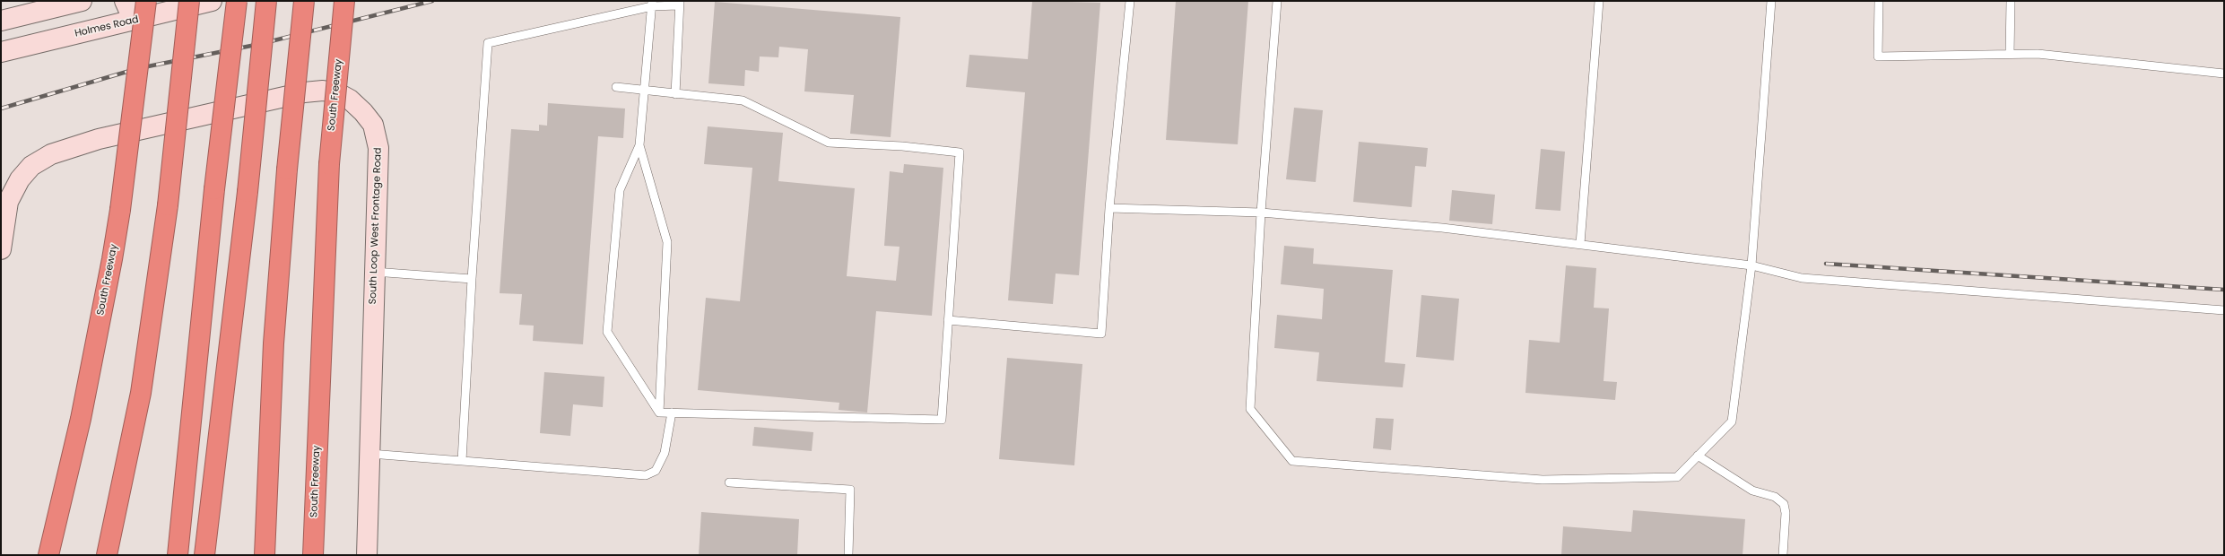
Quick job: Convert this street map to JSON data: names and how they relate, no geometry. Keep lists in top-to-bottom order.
{
  "streets": {
    "highway": ["South Freeway"],
    "main road": ["Holmes Road", "South Loop West Frontage Road"]
  }
}
